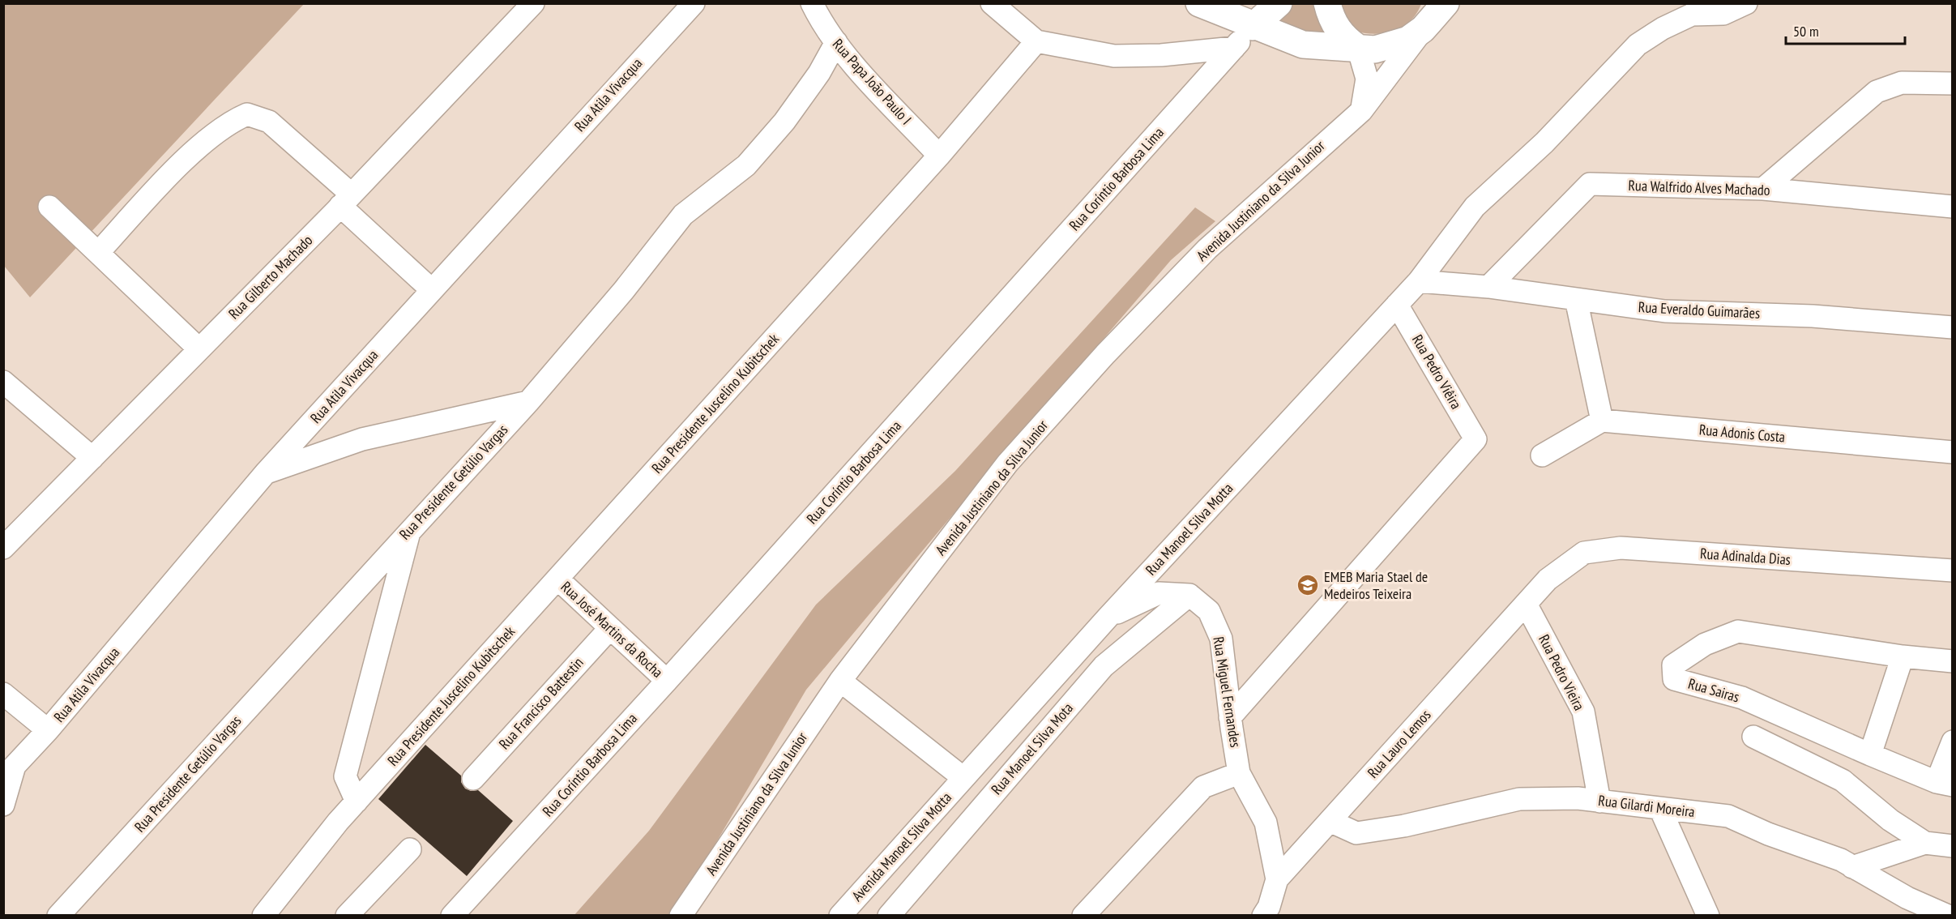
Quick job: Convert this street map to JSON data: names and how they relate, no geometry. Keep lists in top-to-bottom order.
{
  "streets": {
    "street": [
      "Rua Papa João Paulo I",
      "Rua Atila Vivacqua",
      "Rua Coríntio Barbosa Lima",
      "Rua Walfrido Alves Machado",
      "Avenida Justiniano da Silva Junior",
      "Rua Gilberto Machado",
      "Rua Everaldo Guimarães",
      "Rua Pedro Viêira",
      "Rua Presidente Juscelino Kubitschek",
      "Rua Adonis Costa",
      "Rua Presidente Getúlio Vargas",
      "Rua Manoel Silva Motta",
      "Rua Adinalda Dias",
      "Rua José Martins da Rocha",
      "Rua Pedro Vieira",
      "Rua Sairas",
      "Rua Miguel Fernandes",
      "Rua Francisco Battestin",
      "Rua Lauro Lemos",
      "Rua Manoel Silva Mota",
      "Rua Gilardi Moreira",
      "Avenida Manoel Silva Motta"
    ]
  },
  "crossings": [
    ["Rua Papa João Paulo I", "Rua Presidente Juscelino Kubitschek"],
    ["Rua Papa João Paulo I", "Rua Presidente Getúlio Vargas"],
    ["Rua Coríntio Barbosa Lima", "Rua José Martins da Rocha"],
    ["Rua Walfrido Alves Machado", "Rua Everaldo Guimarães"],
    ["Rua Everaldo Guimarães", "Rua Manoel Silva Motta"],
    ["Rua Pedro Viêira", "Rua Manoel Silva Motta"],
    ["Rua Pedro Viêira", "Rua Miguel Fernandes"],
    ["Rua Presidente Juscelino Kubitschek", "Rua José Martins da Rocha"],
    ["Rua Manoel Silva Motta", "Avenida Manoel Silva Motta"],
    ["Rua Adinalda Dias", "Rua Lauro Lemos"],
    ["Rua José Martins da Rocha", "Rua Francisco Battestin"],
    ["Rua Pedro Vieira", "Rua Lauro Lemos"],
    ["Rua Pedro Vieira", "Rua Gilardi Moreira"],
    ["Rua Miguel Fernandes", "Rua Lauro Lemos"],
    ["Rua Miguel Fernandes", "Rua Manoel Silva Mota"],
    ["Rua Lauro Lemos", "Rua Gilardi Moreira"]
  ],
  "places": {
    "school or university": ["EMEB Maria Stael de Medeiros Teixeira"]
  },
  "scale_bar": "50 m"
}
